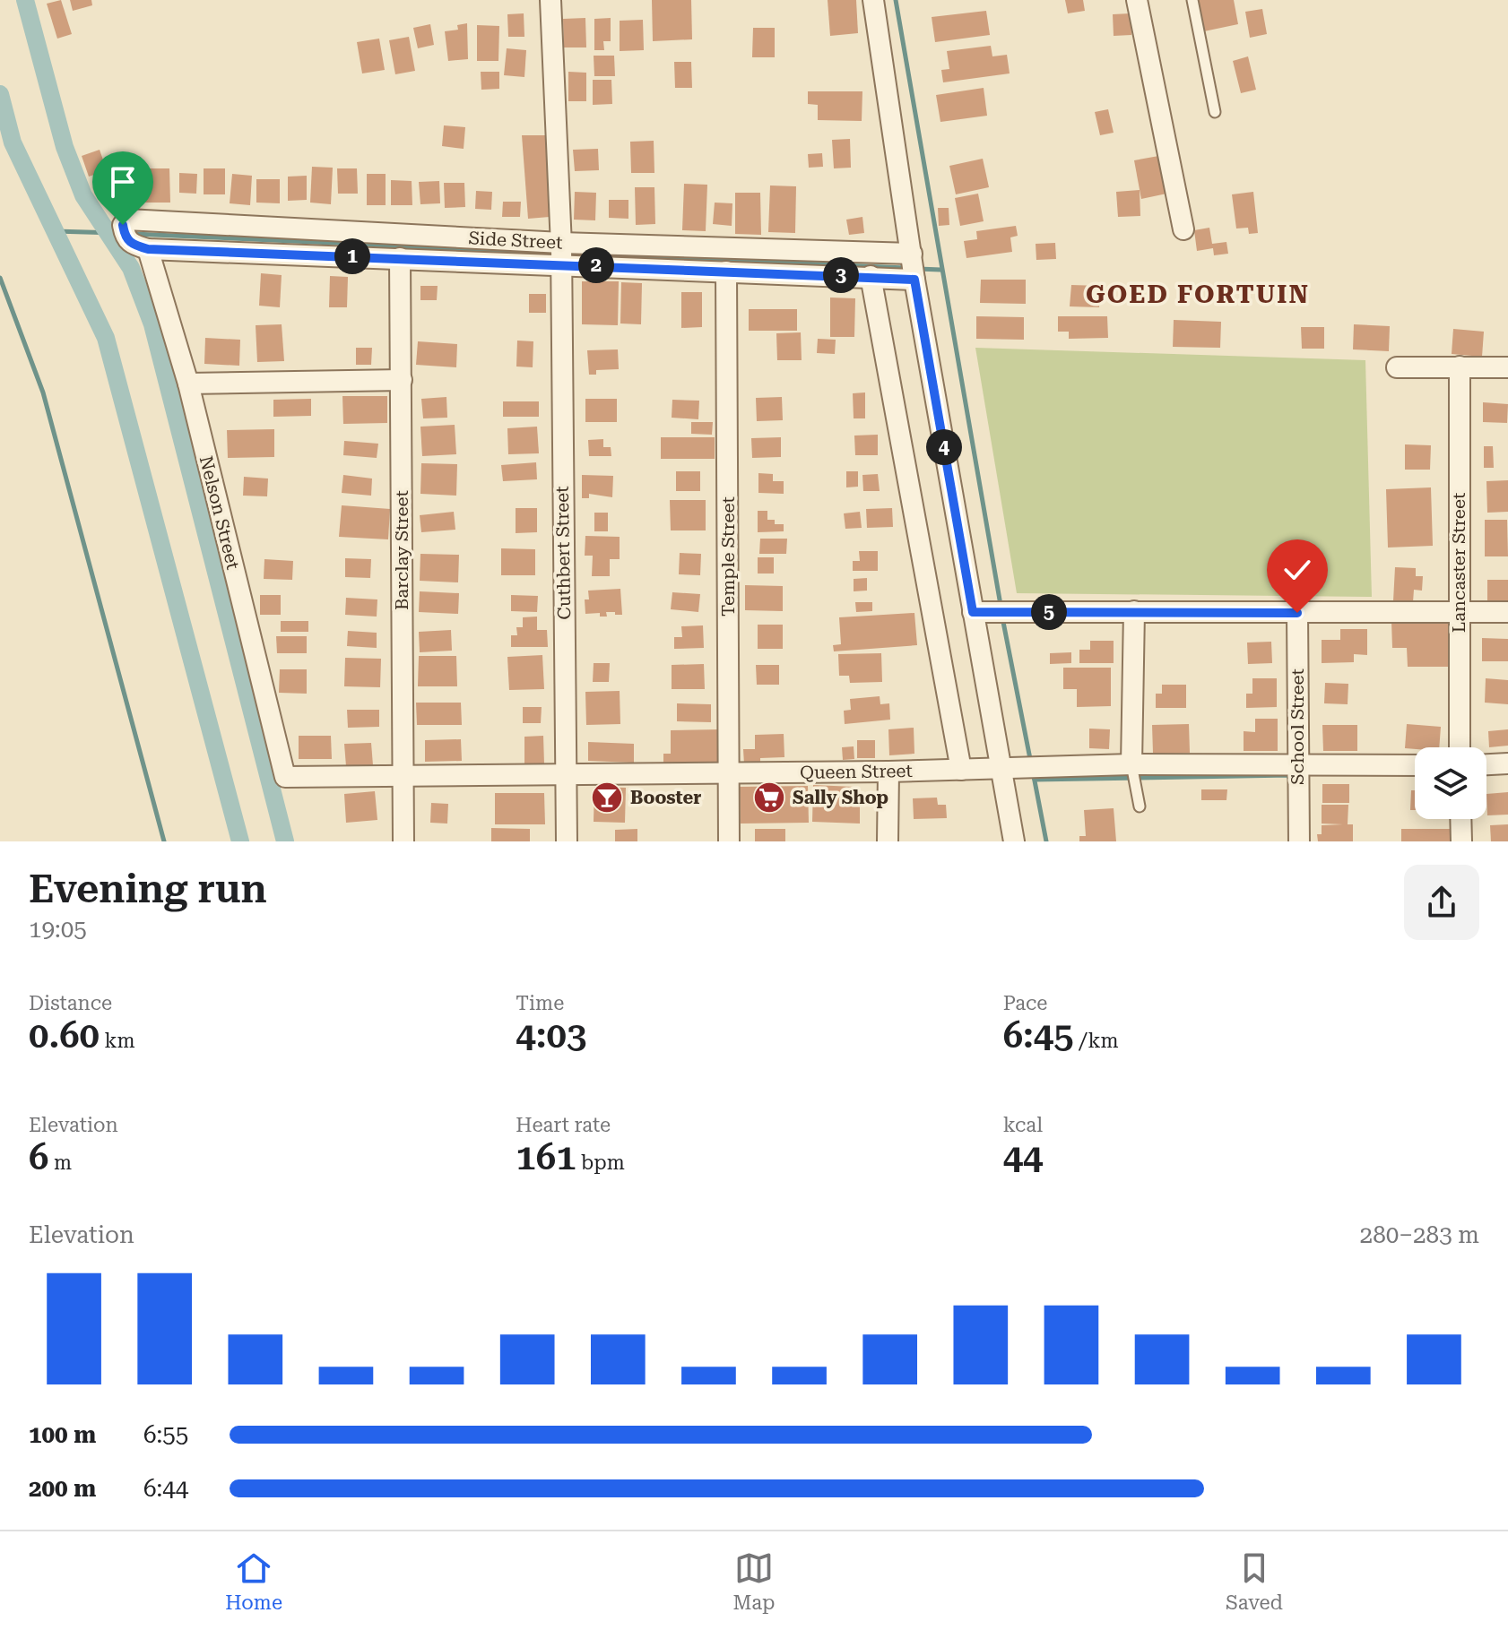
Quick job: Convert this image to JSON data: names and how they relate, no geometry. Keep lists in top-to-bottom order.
{
  "streets": {
    "street": [
      "Side Street",
      "Nelson Street",
      "Barclay Street",
      "Cuthbert Street",
      "Temple Street",
      "Lancaster Street",
      "School Street",
      "Queen Street"
    ]
  },
  "crossings": [
    ["Side Street", "Nelson Street"],
    ["Side Street", "Cuthbert Street"],
    ["Nelson Street", "Queen Street"],
    ["Barclay Street", "Queen Street"],
    ["Cuthbert Street", "Queen Street"],
    ["Temple Street", "Queen Street"],
    ["School Street", "Queen Street"]
  ],
  "districts": ["GOED FORTUIN"],
  "places": {
    "bar": ["Booster"],
    "supermarket": ["Sally Shop"]
  },
  "page": {
    "pins": [
      "1",
      "2",
      "3",
      "4",
      "5"
    ],
    "heading": ["Evening run", "19:05"],
    "stats": [
      ["Distance", "0.60 km"],
      ["Time", "4:03"],
      ["Pace", "6:45 /km"],
      ["Elevation", "6 m"],
      ["Heart rate", "161 bpm"],
      ["kcal", "44"]
    ],
    "chart": ["Elevation", "280–283 m"],
    "list": [
      {
        "name": "100 m",
        "note": "6:55"
      },
      {
        "name": "200 m",
        "note": "6:44"
      }
    ],
    "tabs": ["Home", "Map", "Saved"]
  }
}
